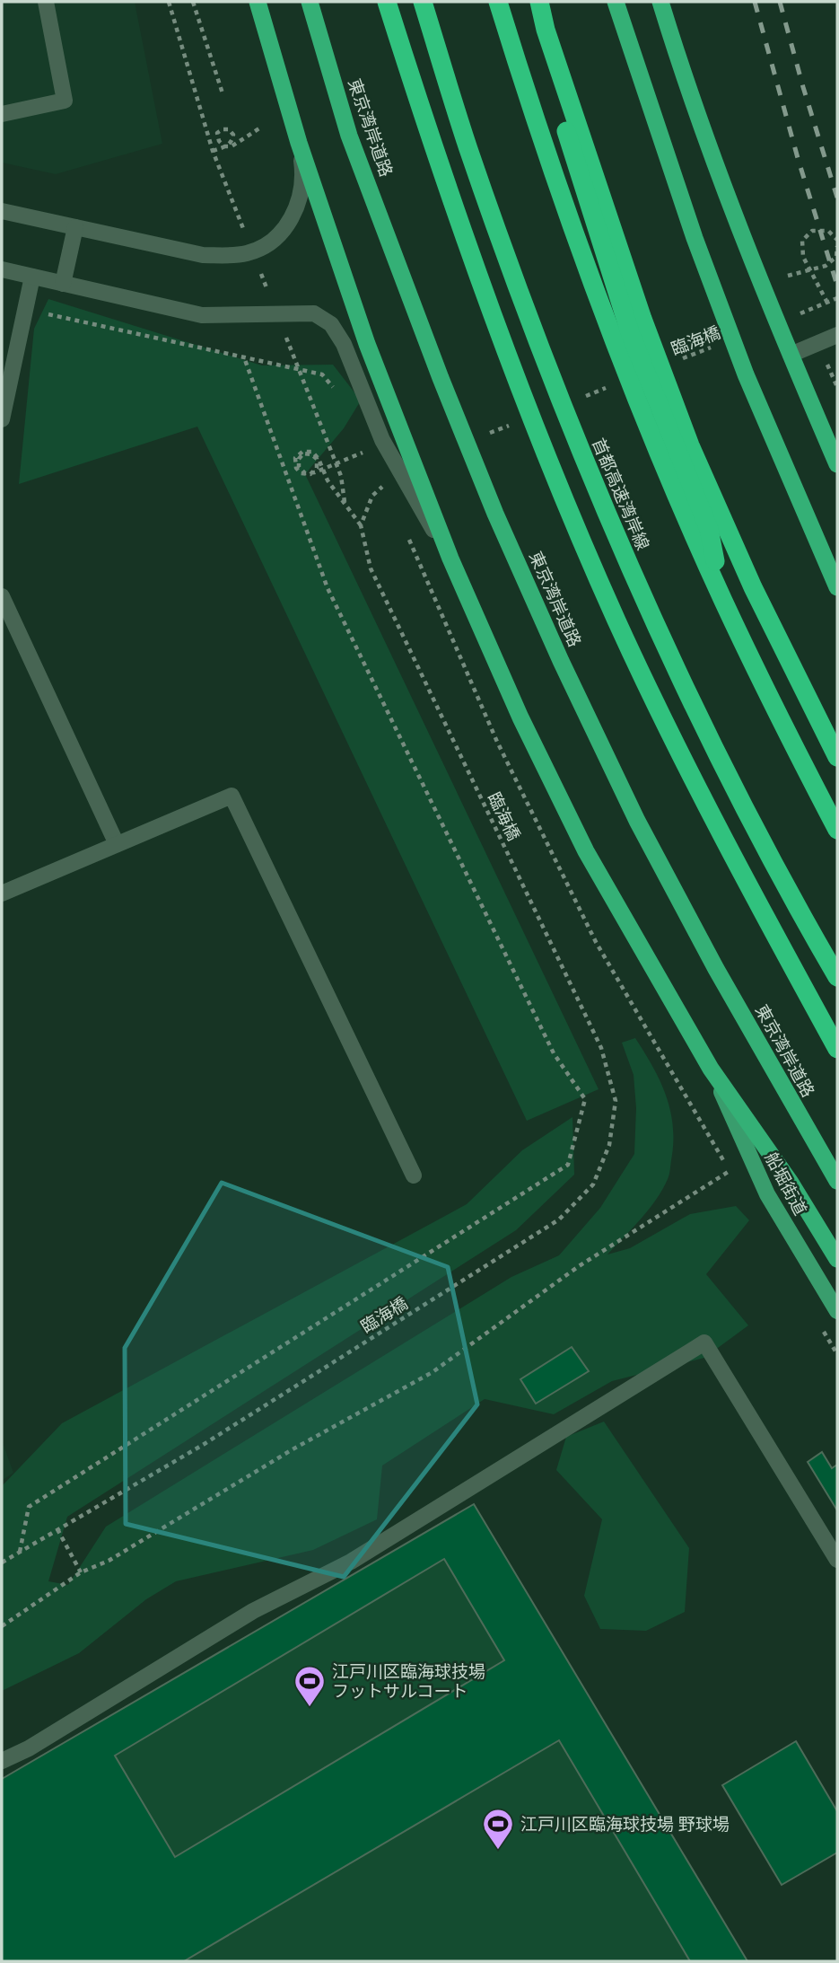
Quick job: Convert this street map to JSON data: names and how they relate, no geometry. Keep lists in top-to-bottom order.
{
  "streets": {
    "highway": ["東京湾岸道路", "首都高速湾岸線"],
    "main road": ["船堀街道"],
    "path": ["臨海橋"]
  },
  "places": {
    "sports": ["江戸川区臨海球技場 フットサルコート", "江戸川区臨海球技場 野球場"]
  }
}
